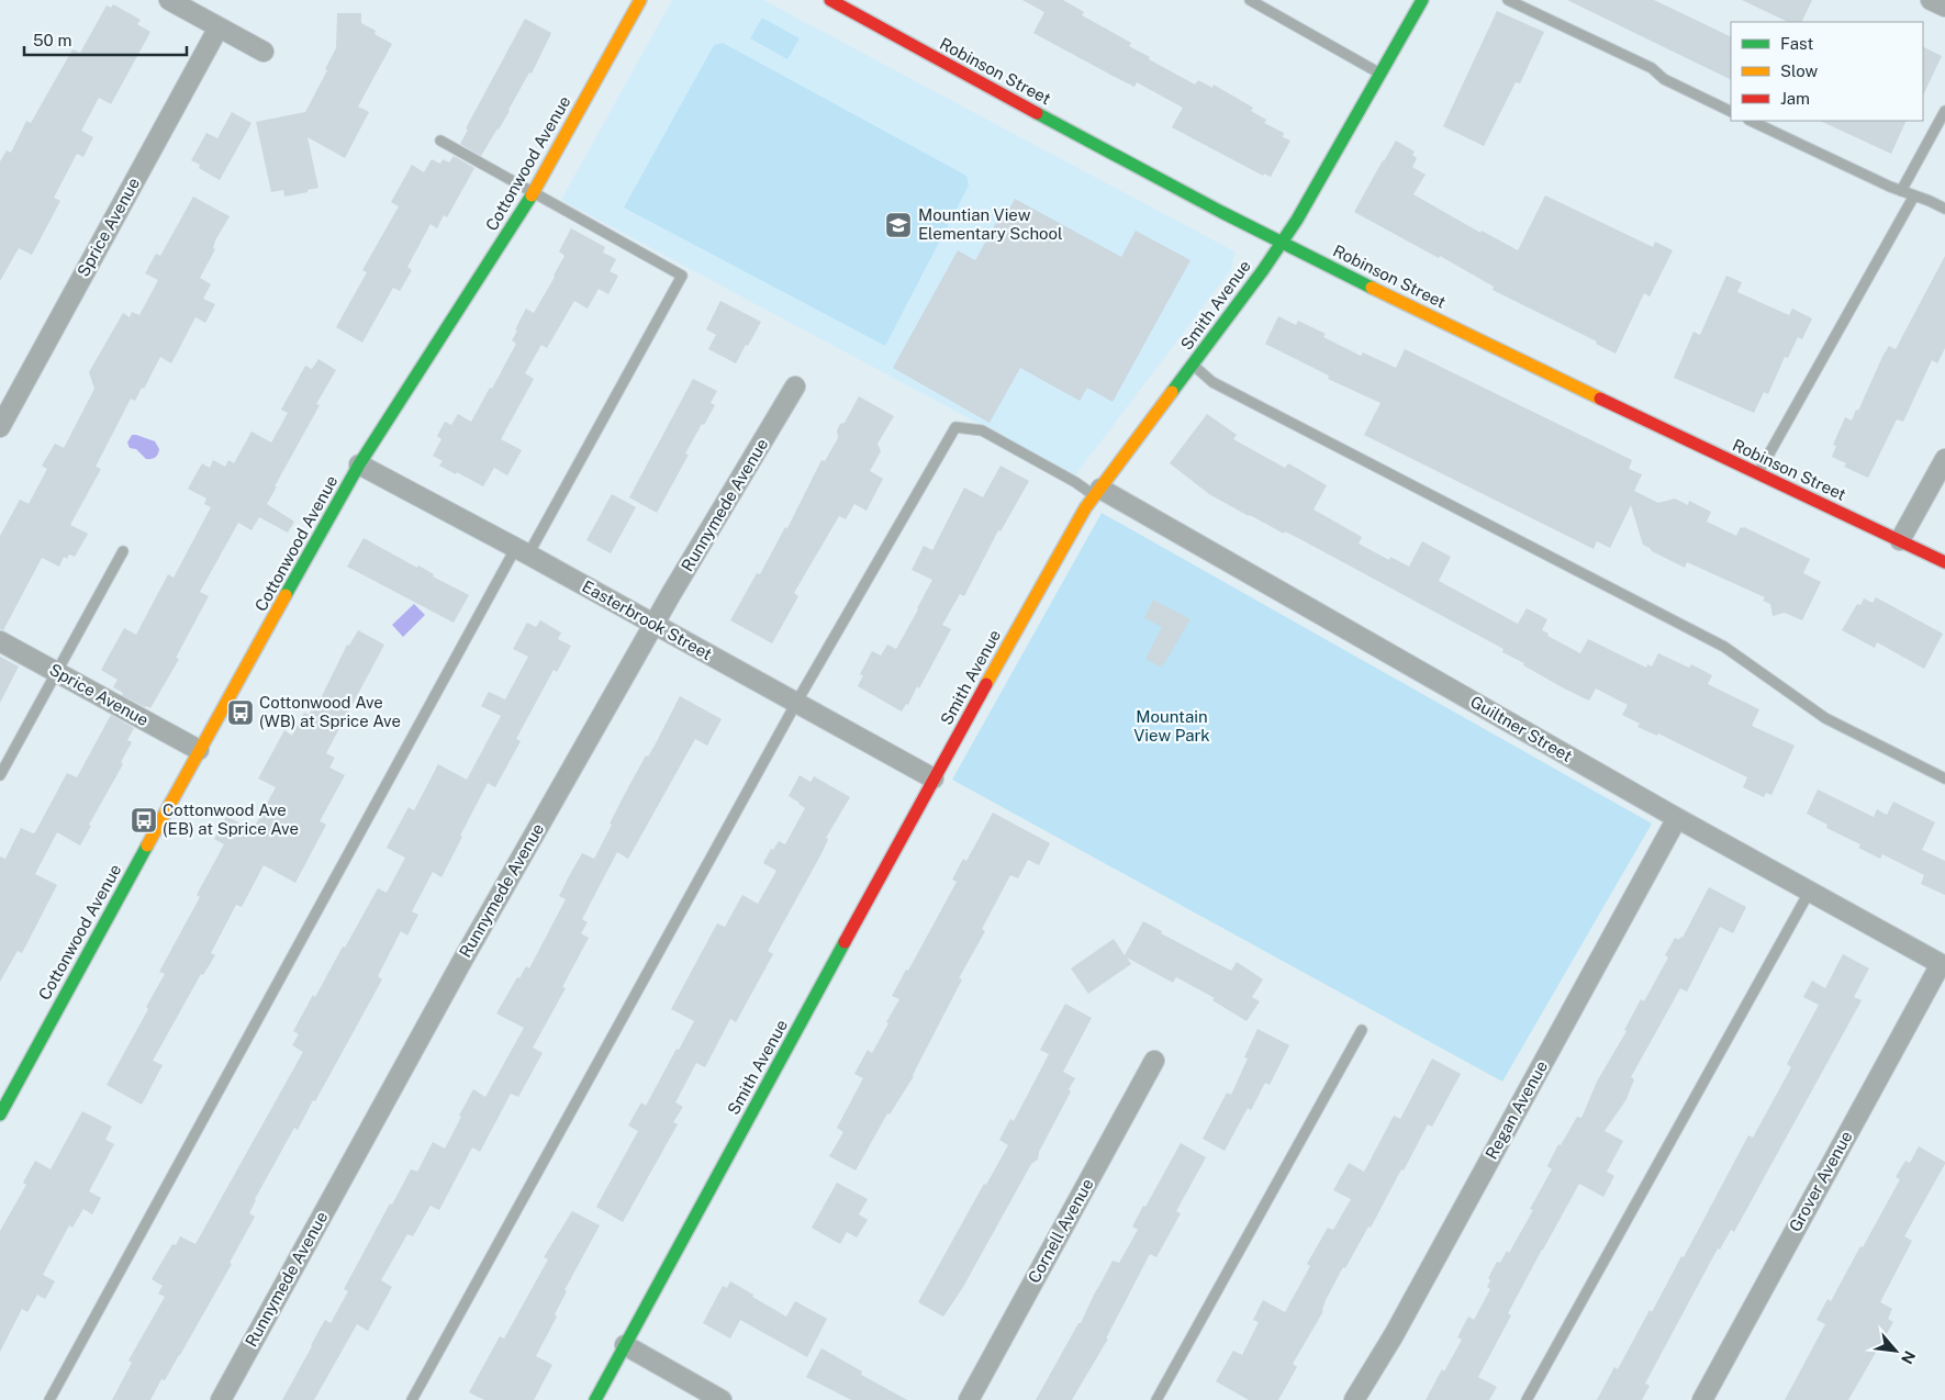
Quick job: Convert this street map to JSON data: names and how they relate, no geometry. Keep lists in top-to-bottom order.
{
  "streets": {
    "street": [
      "Robinson Street",
      "Cottonwood Avenue",
      "Sprice Avenue",
      "Smith Avenue",
      "Runnymede Avenue",
      "Easterbrook Street",
      "Guiltner Street",
      "Regan Avenue",
      "Grover Avenue",
      "Cornell Avenue"
    ]
  },
  "crossings": [
    ["Robinson Street", "Smith Avenue"],
    ["Cottonwood Avenue", "Sprice Avenue"],
    ["Cottonwood Avenue", "Easterbrook Street"],
    ["Smith Avenue", "Easterbrook Street"],
    ["Smith Avenue", "Guiltner Street"],
    ["Runnymede Avenue", "Easterbrook Street"],
    ["Guiltner Street", "Regan Avenue"],
    ["Guiltner Street", "Grover Avenue"]
  ],
  "parks": ["Mountain View Park"],
  "places": {
    "school or university": ["Mountian View Elementary School"],
    "bus stop": ["Cottonwood Ave (WB) at Sprice Ave", "Cottonwood Ave (EB) at Sprice Ave"]
  },
  "legend": ["Fast", "Slow", "Jam"],
  "scale_bar": "50 m",
  "north": "bottom right"
}
